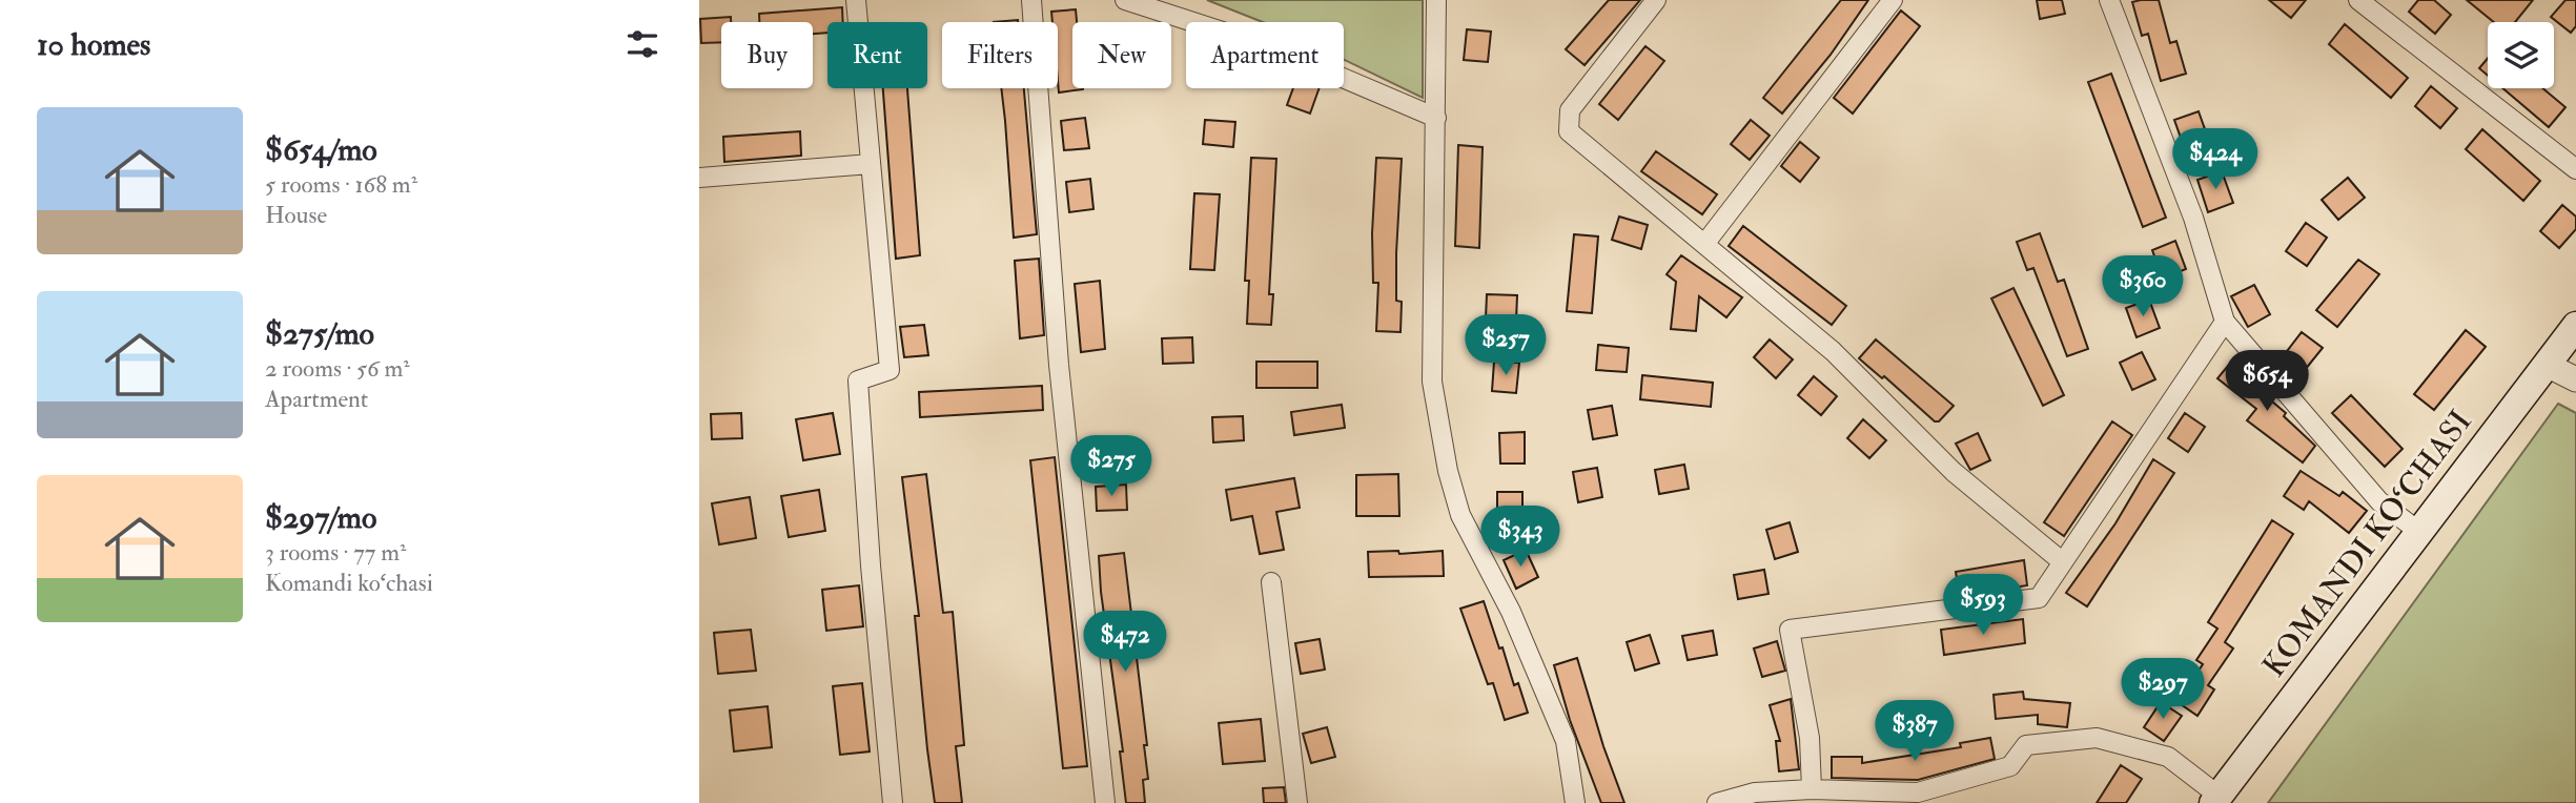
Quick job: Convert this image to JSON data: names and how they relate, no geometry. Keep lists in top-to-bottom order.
{
  "streets": {
    "main road": ["KOMANDI KO‘CHASI"]
  },
  "page": {
    "heading": "10 homes",
    "chip": [
      "Buy",
      "Rent",
      "Filters",
      "New",
      "Apartment"
    ],
    "list": [
      {
        "name": "$654/mo",
        "note": "5 rooms · 168 m² · House"
      },
      {
        "name": "$275/mo",
        "note": "2 rooms · 56 m² · Apartment"
      },
      {
        "name": "$297/mo",
        "note": "3 rooms · 77 m² · Komandi ko‘chasi"
      }
    ],
    "price": [
      "$424",
      "$360",
      "$257",
      "$654",
      "$275",
      "$343",
      "$593",
      "$472",
      "$297",
      "$387"
    ]
  }
}
